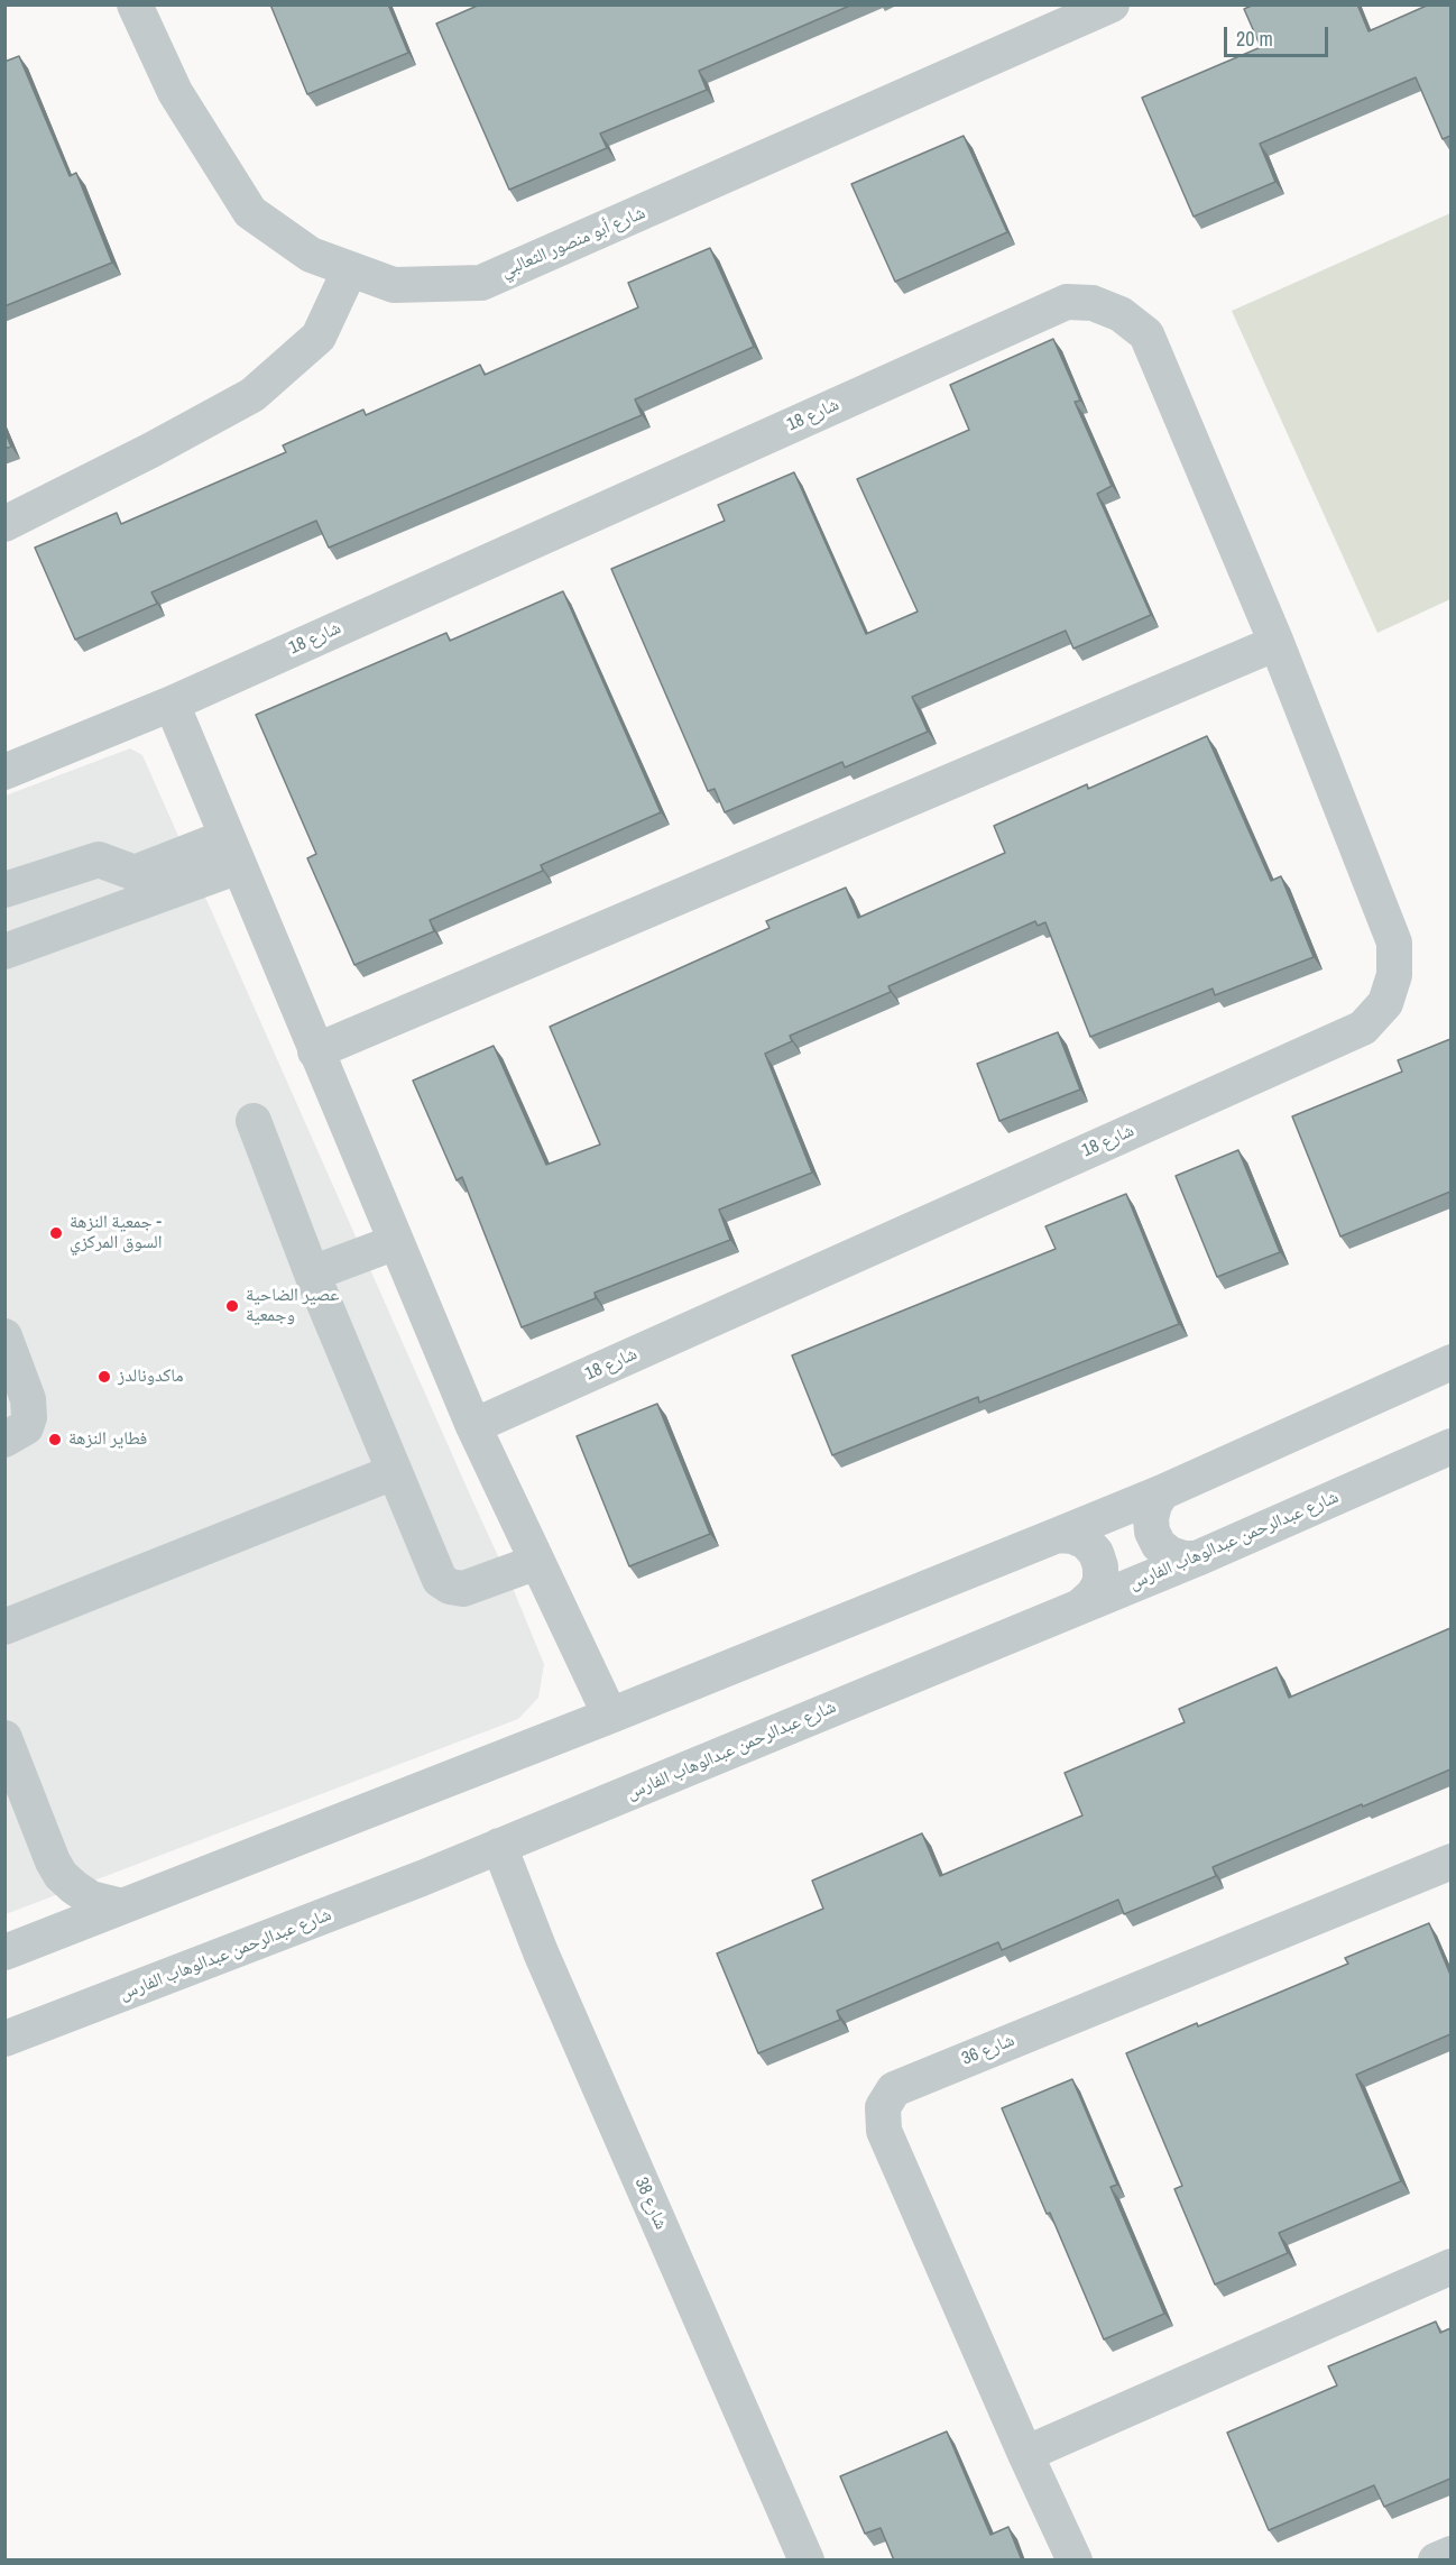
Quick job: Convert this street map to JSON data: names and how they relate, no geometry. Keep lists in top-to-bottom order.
{
  "streets": {
    "street": [
      "شارع أبو منصور الثعالبي",
      "شارع 18",
      "شارع عبدالرحمن عبدالوهاب الفارس",
      "شارع 36",
      "شارع 38"
    ]
  },
  "crossings": [
    ["شارع عبدالرحمن عبدالوهاب الفارس", "شارع 38"]
  ],
  "places": [
    "جمعية النزهة - السوق المركزي",
    "عصير الضاحية وجمعية",
    "ماكدونالدز",
    "فطاير النزهة"
  ],
  "scale_bar": "20 m"
}
